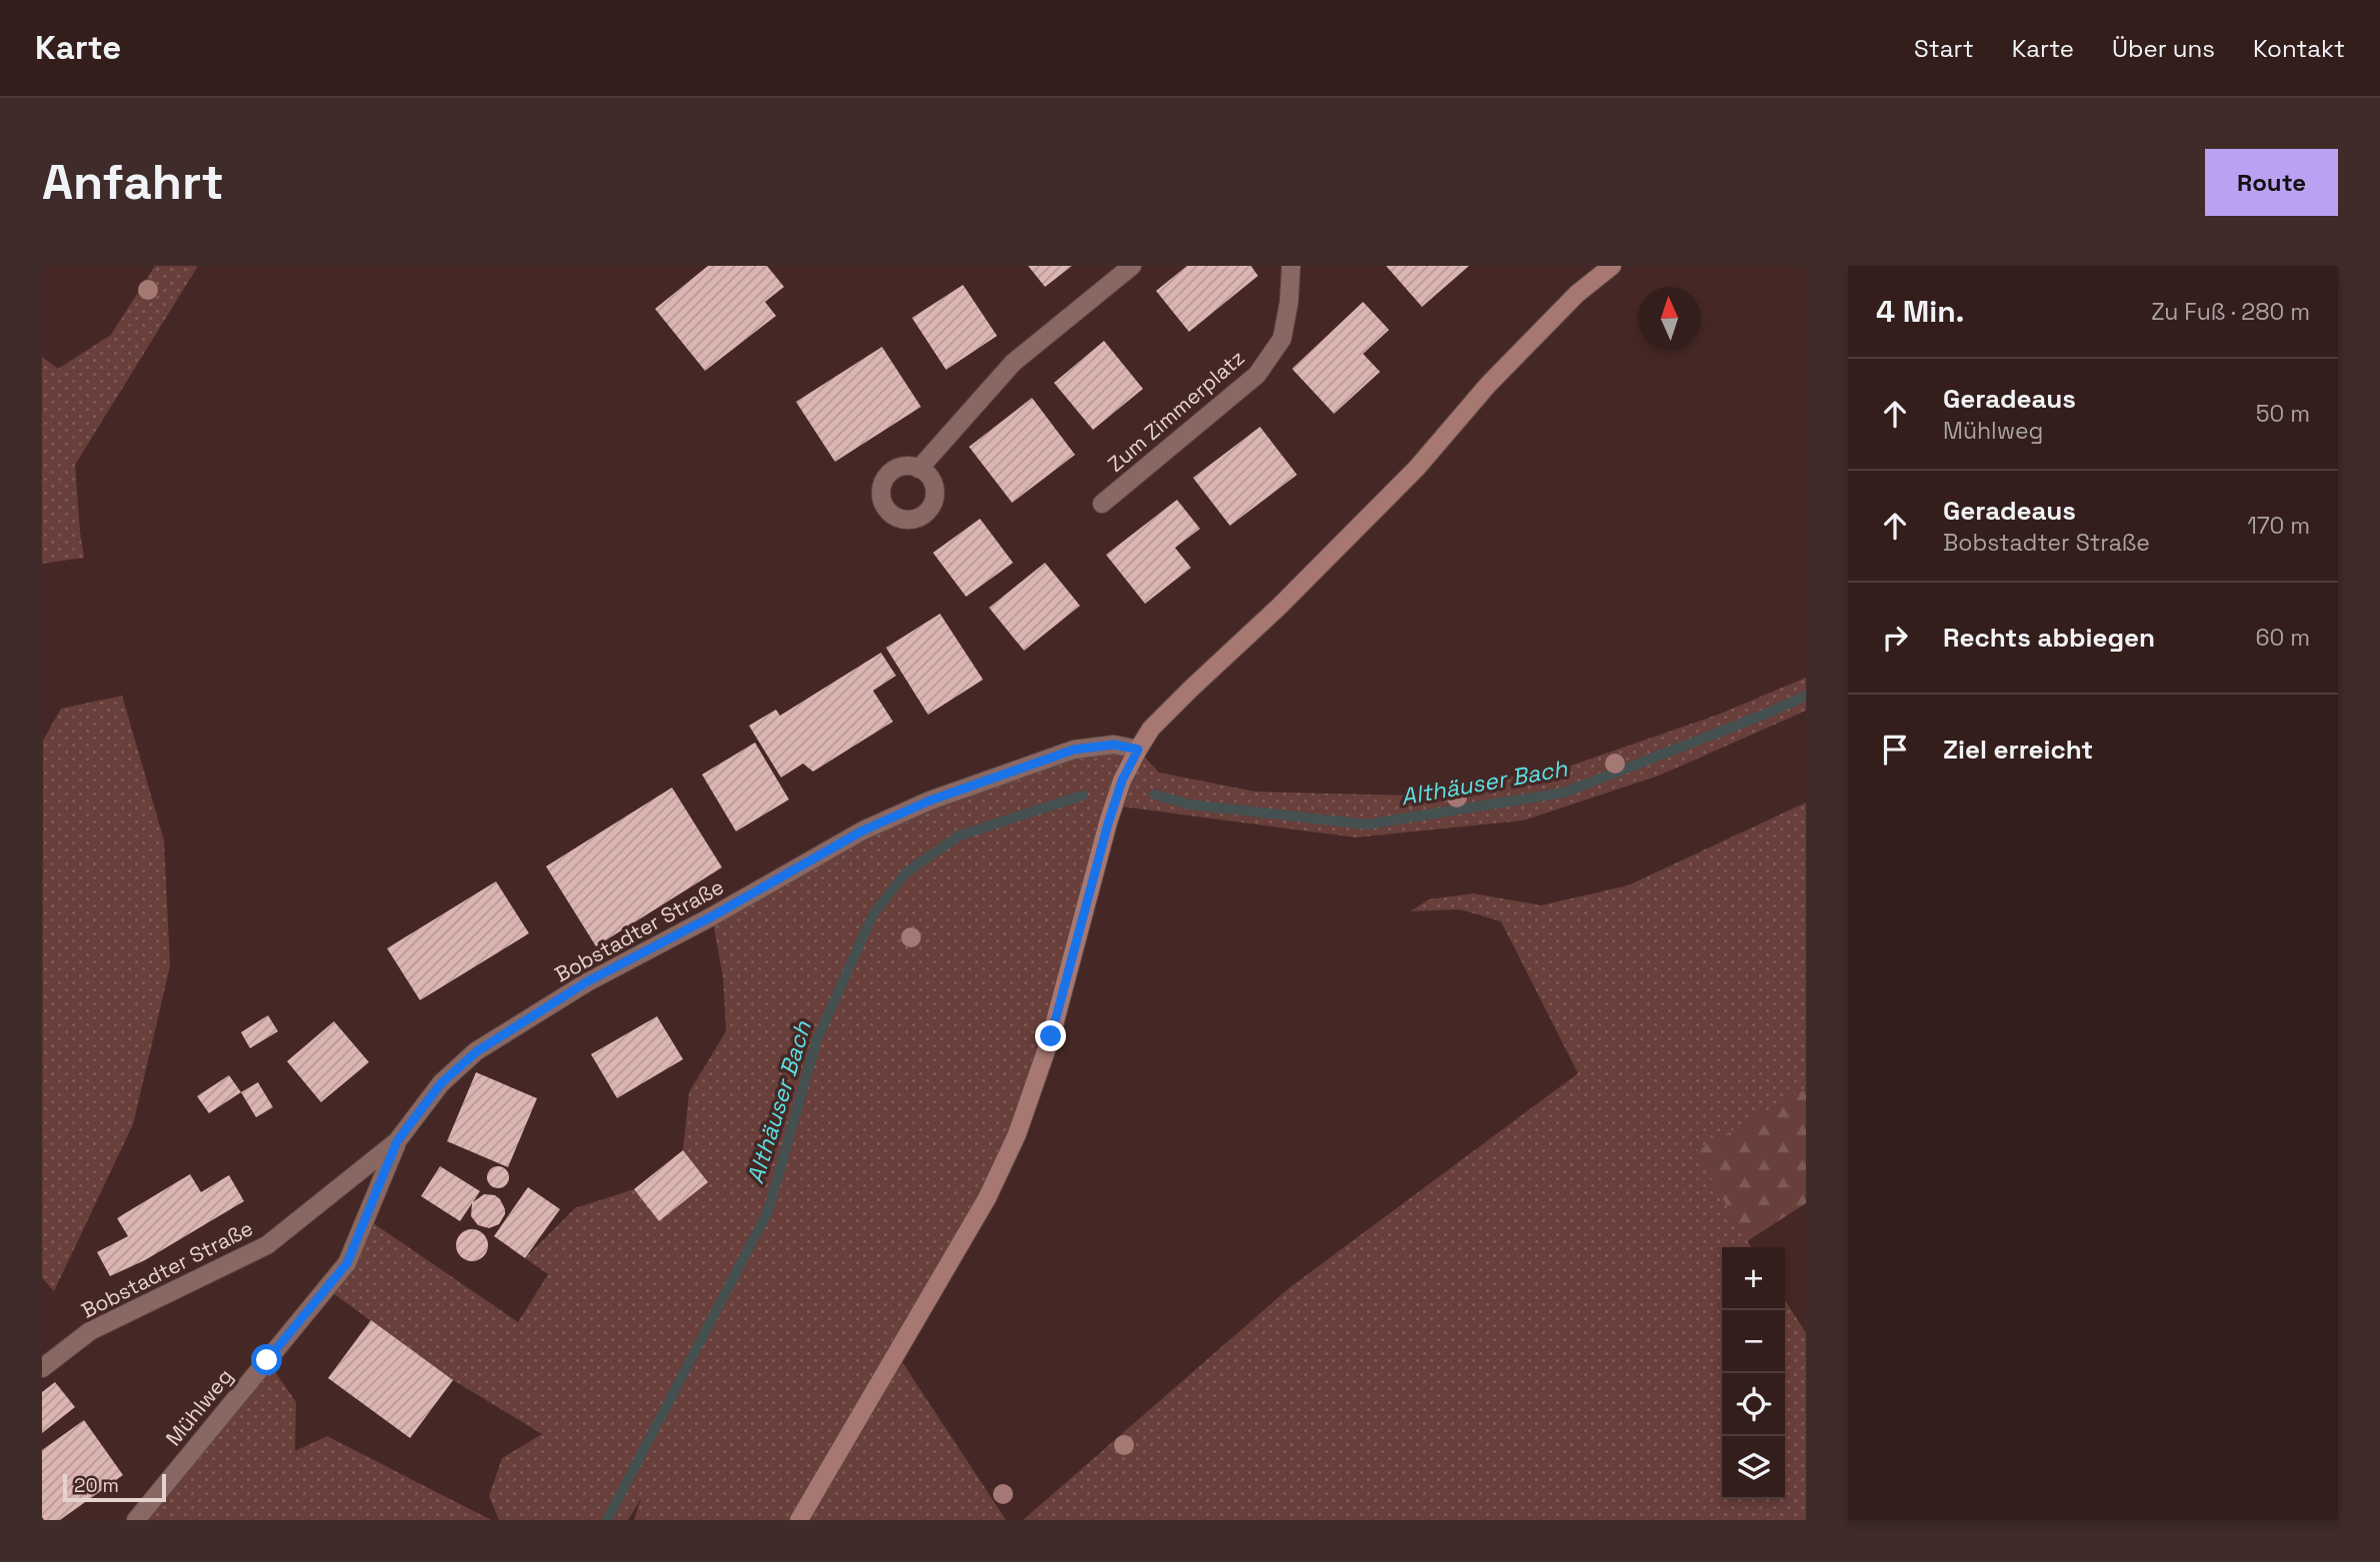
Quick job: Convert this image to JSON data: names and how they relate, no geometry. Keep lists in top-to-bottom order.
{
  "streets": {
    "street": ["Zum Zimmerplatz", "Bobstadter Straße", "Mühlweg"]
  },
  "crossings": [
    ["Bobstadter Straße", "Mühlweg"]
  ],
  "water": ["Althäuser Bach"],
  "scale_bar": "20 m",
  "north": "top",
  "page": {
    "header": "Karte",
    "nav": [
      "Start",
      "Karte",
      "Über uns",
      "Kontakt"
    ],
    "buttons": "Route",
    "title": "Anfahrt",
    "heading": ["4 Min.", "Zu Fuß · 280 m"],
    "list": [
      ["Geradeaus", "Mühlweg", "50 m"],
      ["Geradeaus", "Bobstadter Straße", "170 m"],
      ["Rechts abbiegen", "60 m"],
      "Ziel erreicht"
    ],
    "map_buttons": ["+", "−"],
    "scale": "20 m"
  }
}
